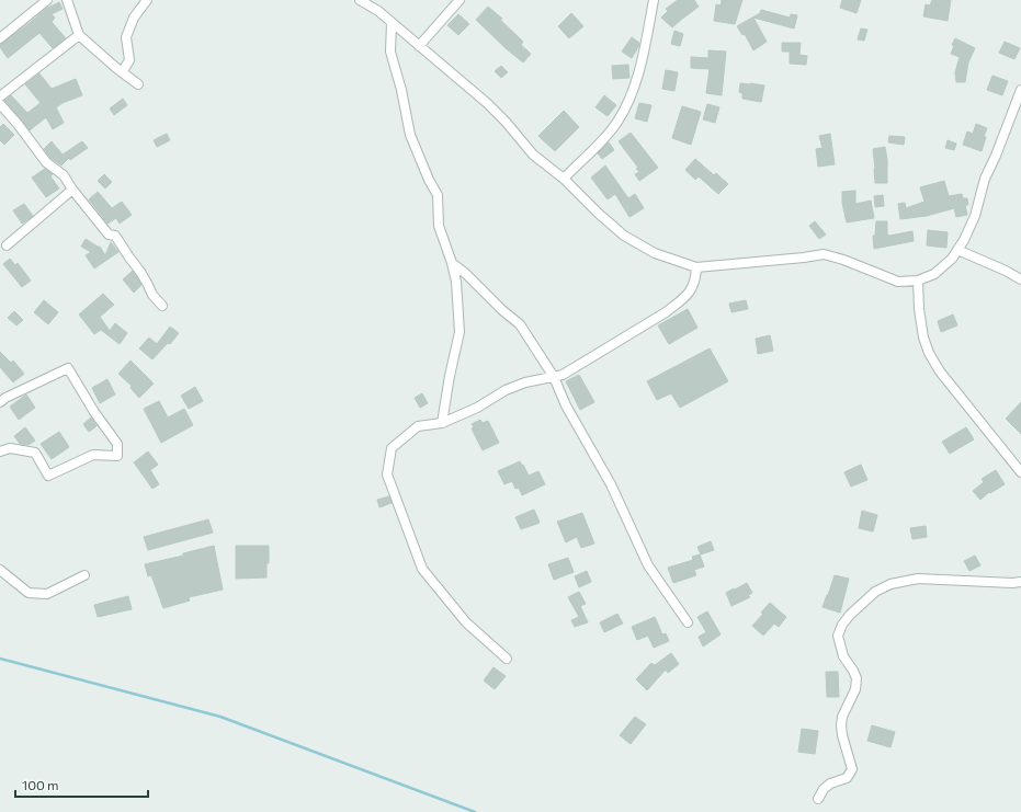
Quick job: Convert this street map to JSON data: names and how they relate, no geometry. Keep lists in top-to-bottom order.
{
  "scale_bar": "100 m"
}
